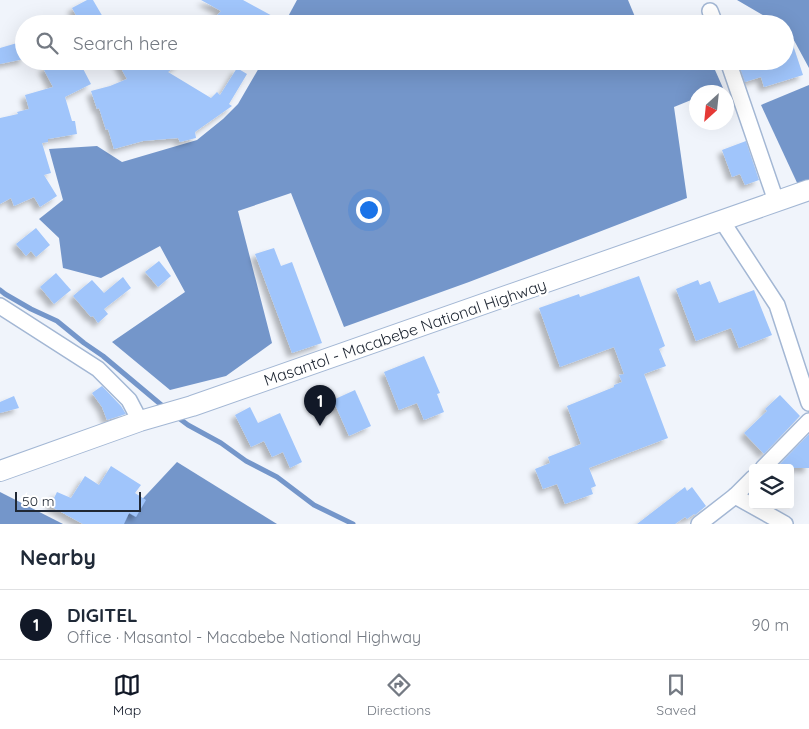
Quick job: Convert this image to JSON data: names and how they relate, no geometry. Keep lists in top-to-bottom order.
{
  "streets": {
    "main road": ["Masantol - Macabebe National Highway"]
  },
  "scale_bar": "50 m",
  "north": "bottom left",
  "page": {
    "search": "Search here",
    "pins": "1",
    "scale": "50 m",
    "heading": "Nearby",
    "list": [
      {
        "mark": "1",
        "name": "DIGITEL",
        "note": "Office · Masantol - Macabebe National Highway",
        "value": "90 m"
      }
    ],
    "nav": ["Map", "Directions", "Saved"]
  }
}
